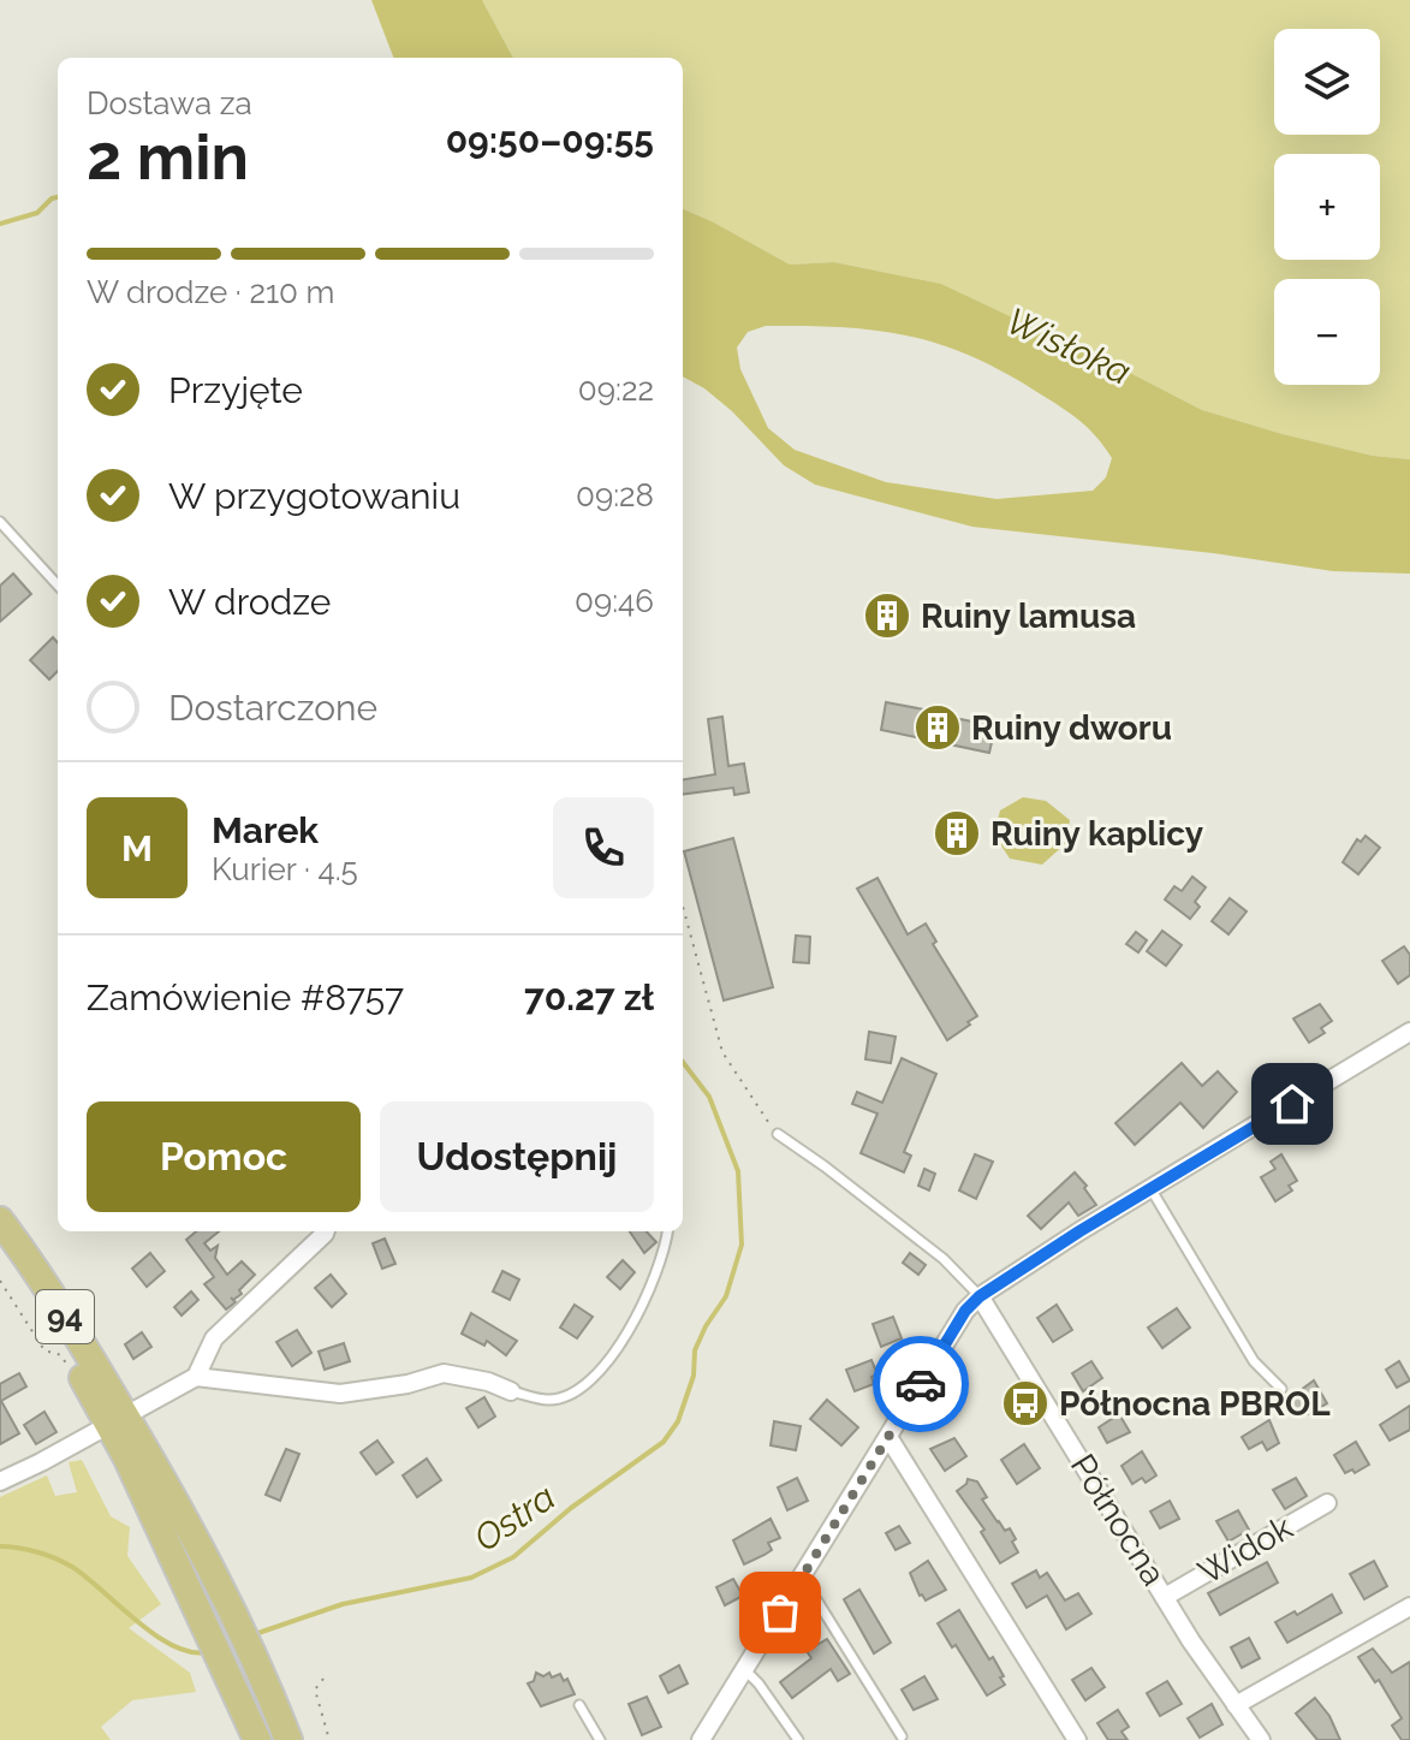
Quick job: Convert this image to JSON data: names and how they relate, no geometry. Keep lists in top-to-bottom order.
{
  "streets": {
    "main road": ["94"],
    "street": ["Północna", "Widok"]
  },
  "crossings": [
    ["Północna", "Widok"]
  ],
  "water": ["Wisłoka", "Ostra"],
  "places": {
    "building": ["Ruiny lamusa", "Ruiny dworu", "Ruiny kaplicy"],
    "bus stop": ["Północna PBROL"]
  },
  "page": {
    "map_buttons": ["+", "−"],
    "heading": ["2 min", "Dostawa za", "09:50–09:55"],
    "panel": [
      "Marek",
      "Kurier · 4.5",
      "Zamówienie #8757",
      "70.27 zł"
    ],
    "bar": "W drodze · 210 m",
    "list": [
      ["Przyjęte", "09:22"],
      ["W przygotowaniu", "09:28"],
      ["W drodze", "09:46"],
      "Dostarczone"
    ],
    "round": "M",
    "buttons": ["Pomoc", "Udostępnij"]
  }
}
